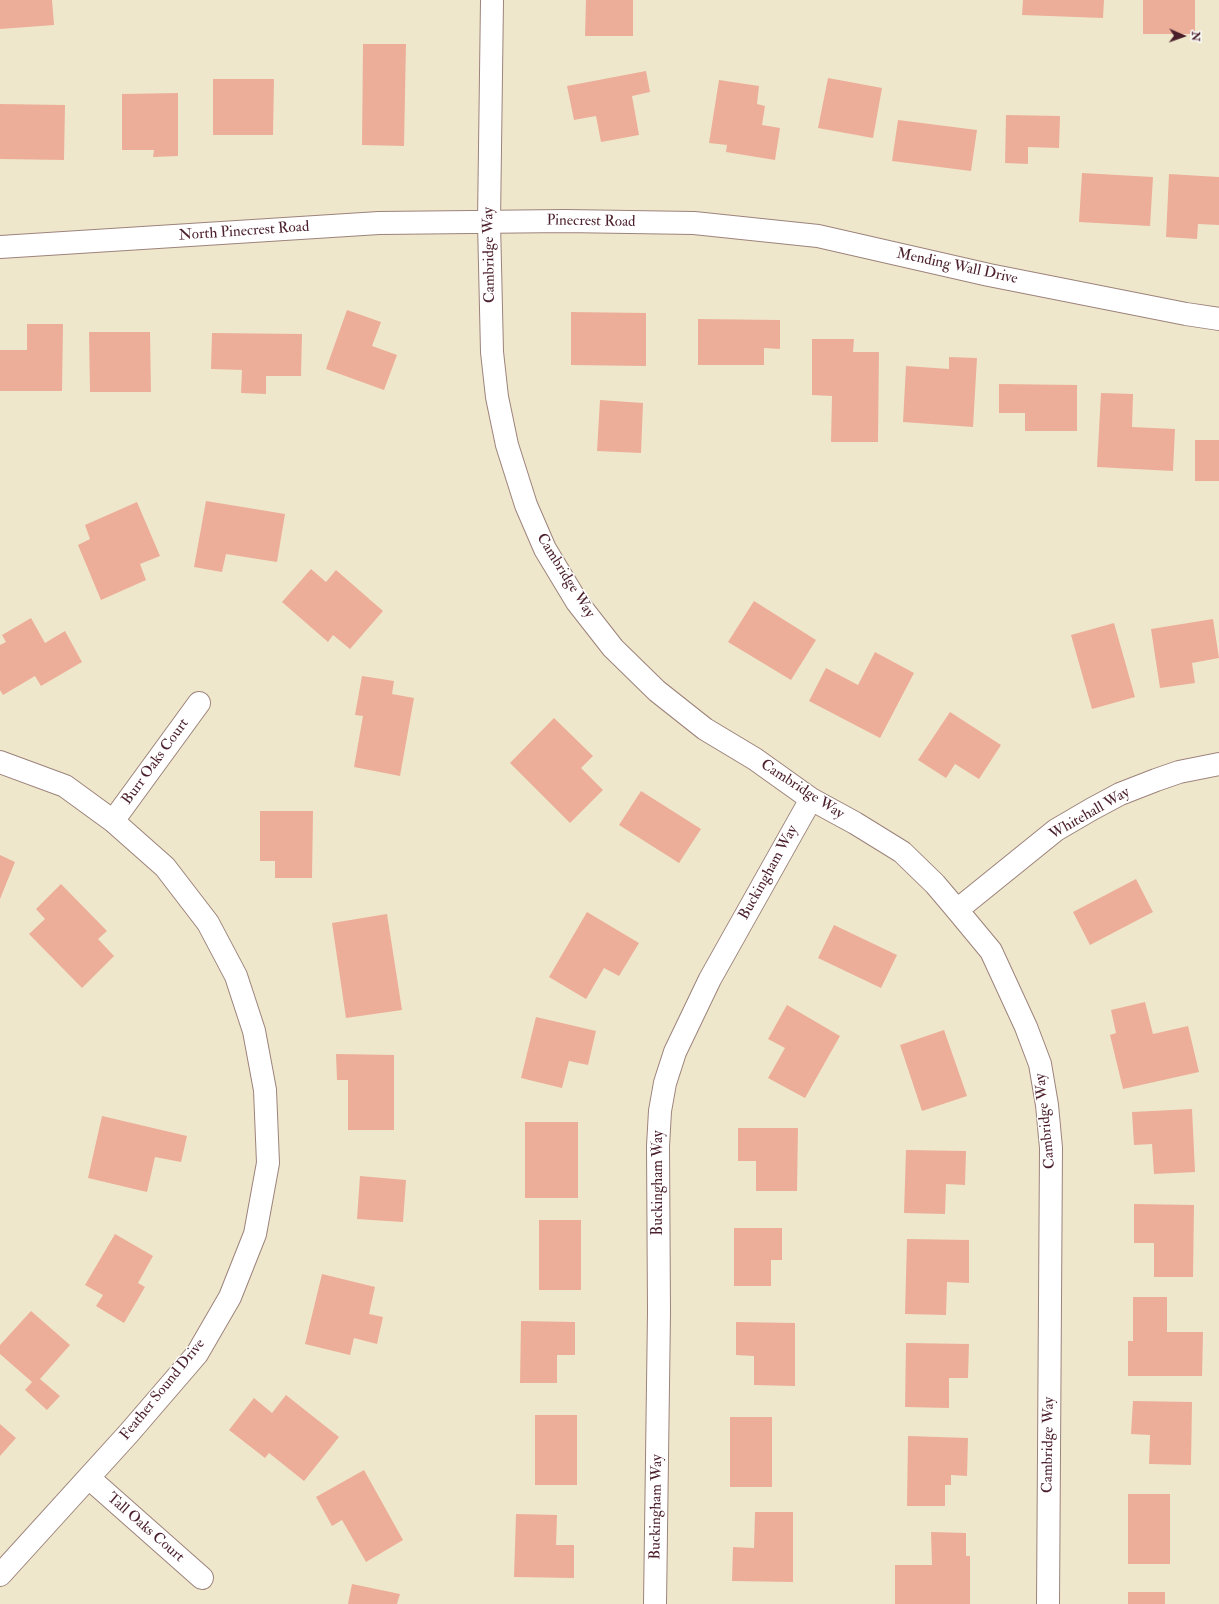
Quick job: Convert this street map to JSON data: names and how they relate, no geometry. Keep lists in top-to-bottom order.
{
  "streets": {
    "street": [
      "Pinecrest Road",
      "North Pinecrest Road",
      "Cambridge Way",
      "Mending Wall Drive",
      "Burr Oaks Court",
      "Whitehall Way",
      "Buckingham Way",
      "Feather Sound Drive",
      "Tall Oaks Court"
    ]
  },
  "crossings": [
    ["Pinecrest Road", "North Pinecrest Road"],
    ["Pinecrest Road", "Cambridge Way"],
    ["Pinecrest Road", "Mending Wall Drive"],
    ["North Pinecrest Road", "Cambridge Way"],
    ["Cambridge Way", "Whitehall Way"],
    ["Cambridge Way", "Buckingham Way"],
    ["Burr Oaks Court", "Feather Sound Drive"],
    ["Feather Sound Drive", "Tall Oaks Court"]
  ],
  "north": "right"
}
